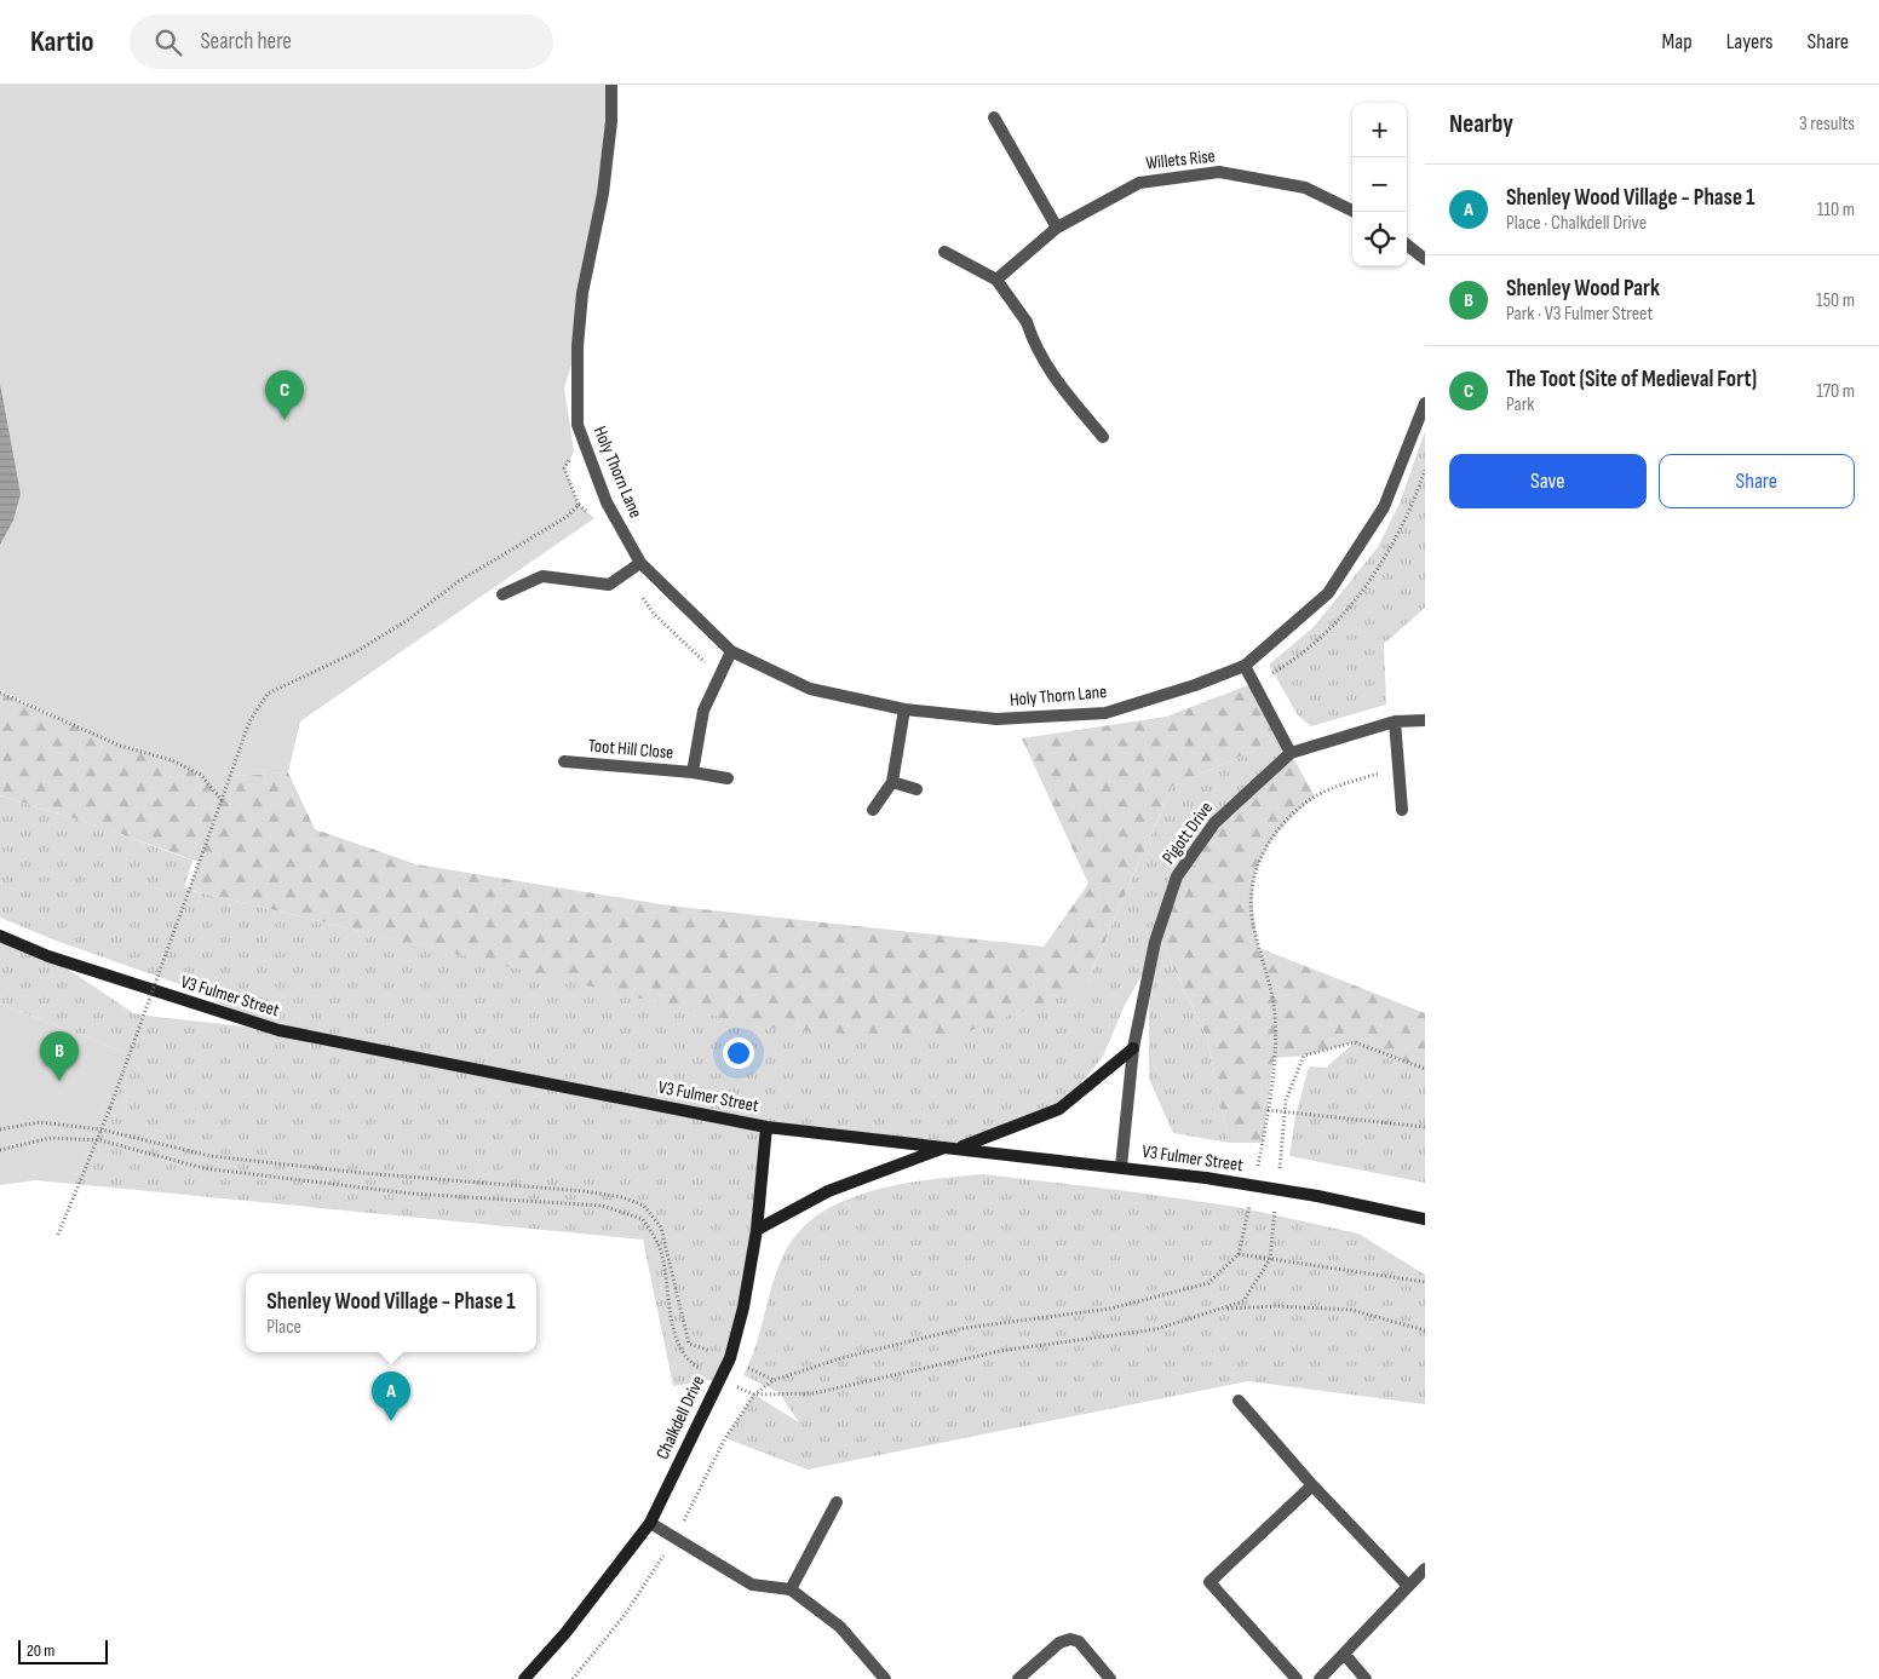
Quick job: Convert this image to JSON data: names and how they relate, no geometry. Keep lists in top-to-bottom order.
{
  "streets": {
    "street": [
      "Willets Rise",
      "Holy Thorn Lane",
      "Toot Hill Close",
      "Pigott Drive",
      "V3 Fulmer Street",
      "Chalkdell Drive"
    ]
  },
  "crossings": [
    ["Holy Thorn Lane", "Toot Hill Close"],
    ["Pigott Drive", "V3 Fulmer Street"],
    ["V3 Fulmer Street", "Chalkdell Drive"]
  ],
  "scale_bar": "20 m",
  "page": {
    "header": "Kartio",
    "search": "Search here",
    "nav": ["Map", "Layers", "Share"],
    "heading": ["Nearby", "3 results"],
    "map_buttons": ["+", "−"],
    "list": [
      {
        "mark": "A",
        "name": "Shenley Wood Village - Phase 1",
        "note": "Place · Chalkdell Drive",
        "value": "110 m"
      },
      {
        "mark": "B",
        "name": "Shenley Wood Park",
        "note": "Park · V3 Fulmer Street",
        "value": "150 m"
      },
      {
        "mark": "C",
        "name": "The Toot (Site of Medieval Fort)",
        "note": "Park",
        "value": "170 m"
      }
    ],
    "pins": ["C", "B", "A"],
    "buttons": ["Save", "Share"],
    "popup": ["Shenley Wood Village - Phase 1", "Place"],
    "scale": "20 m"
  }
}
